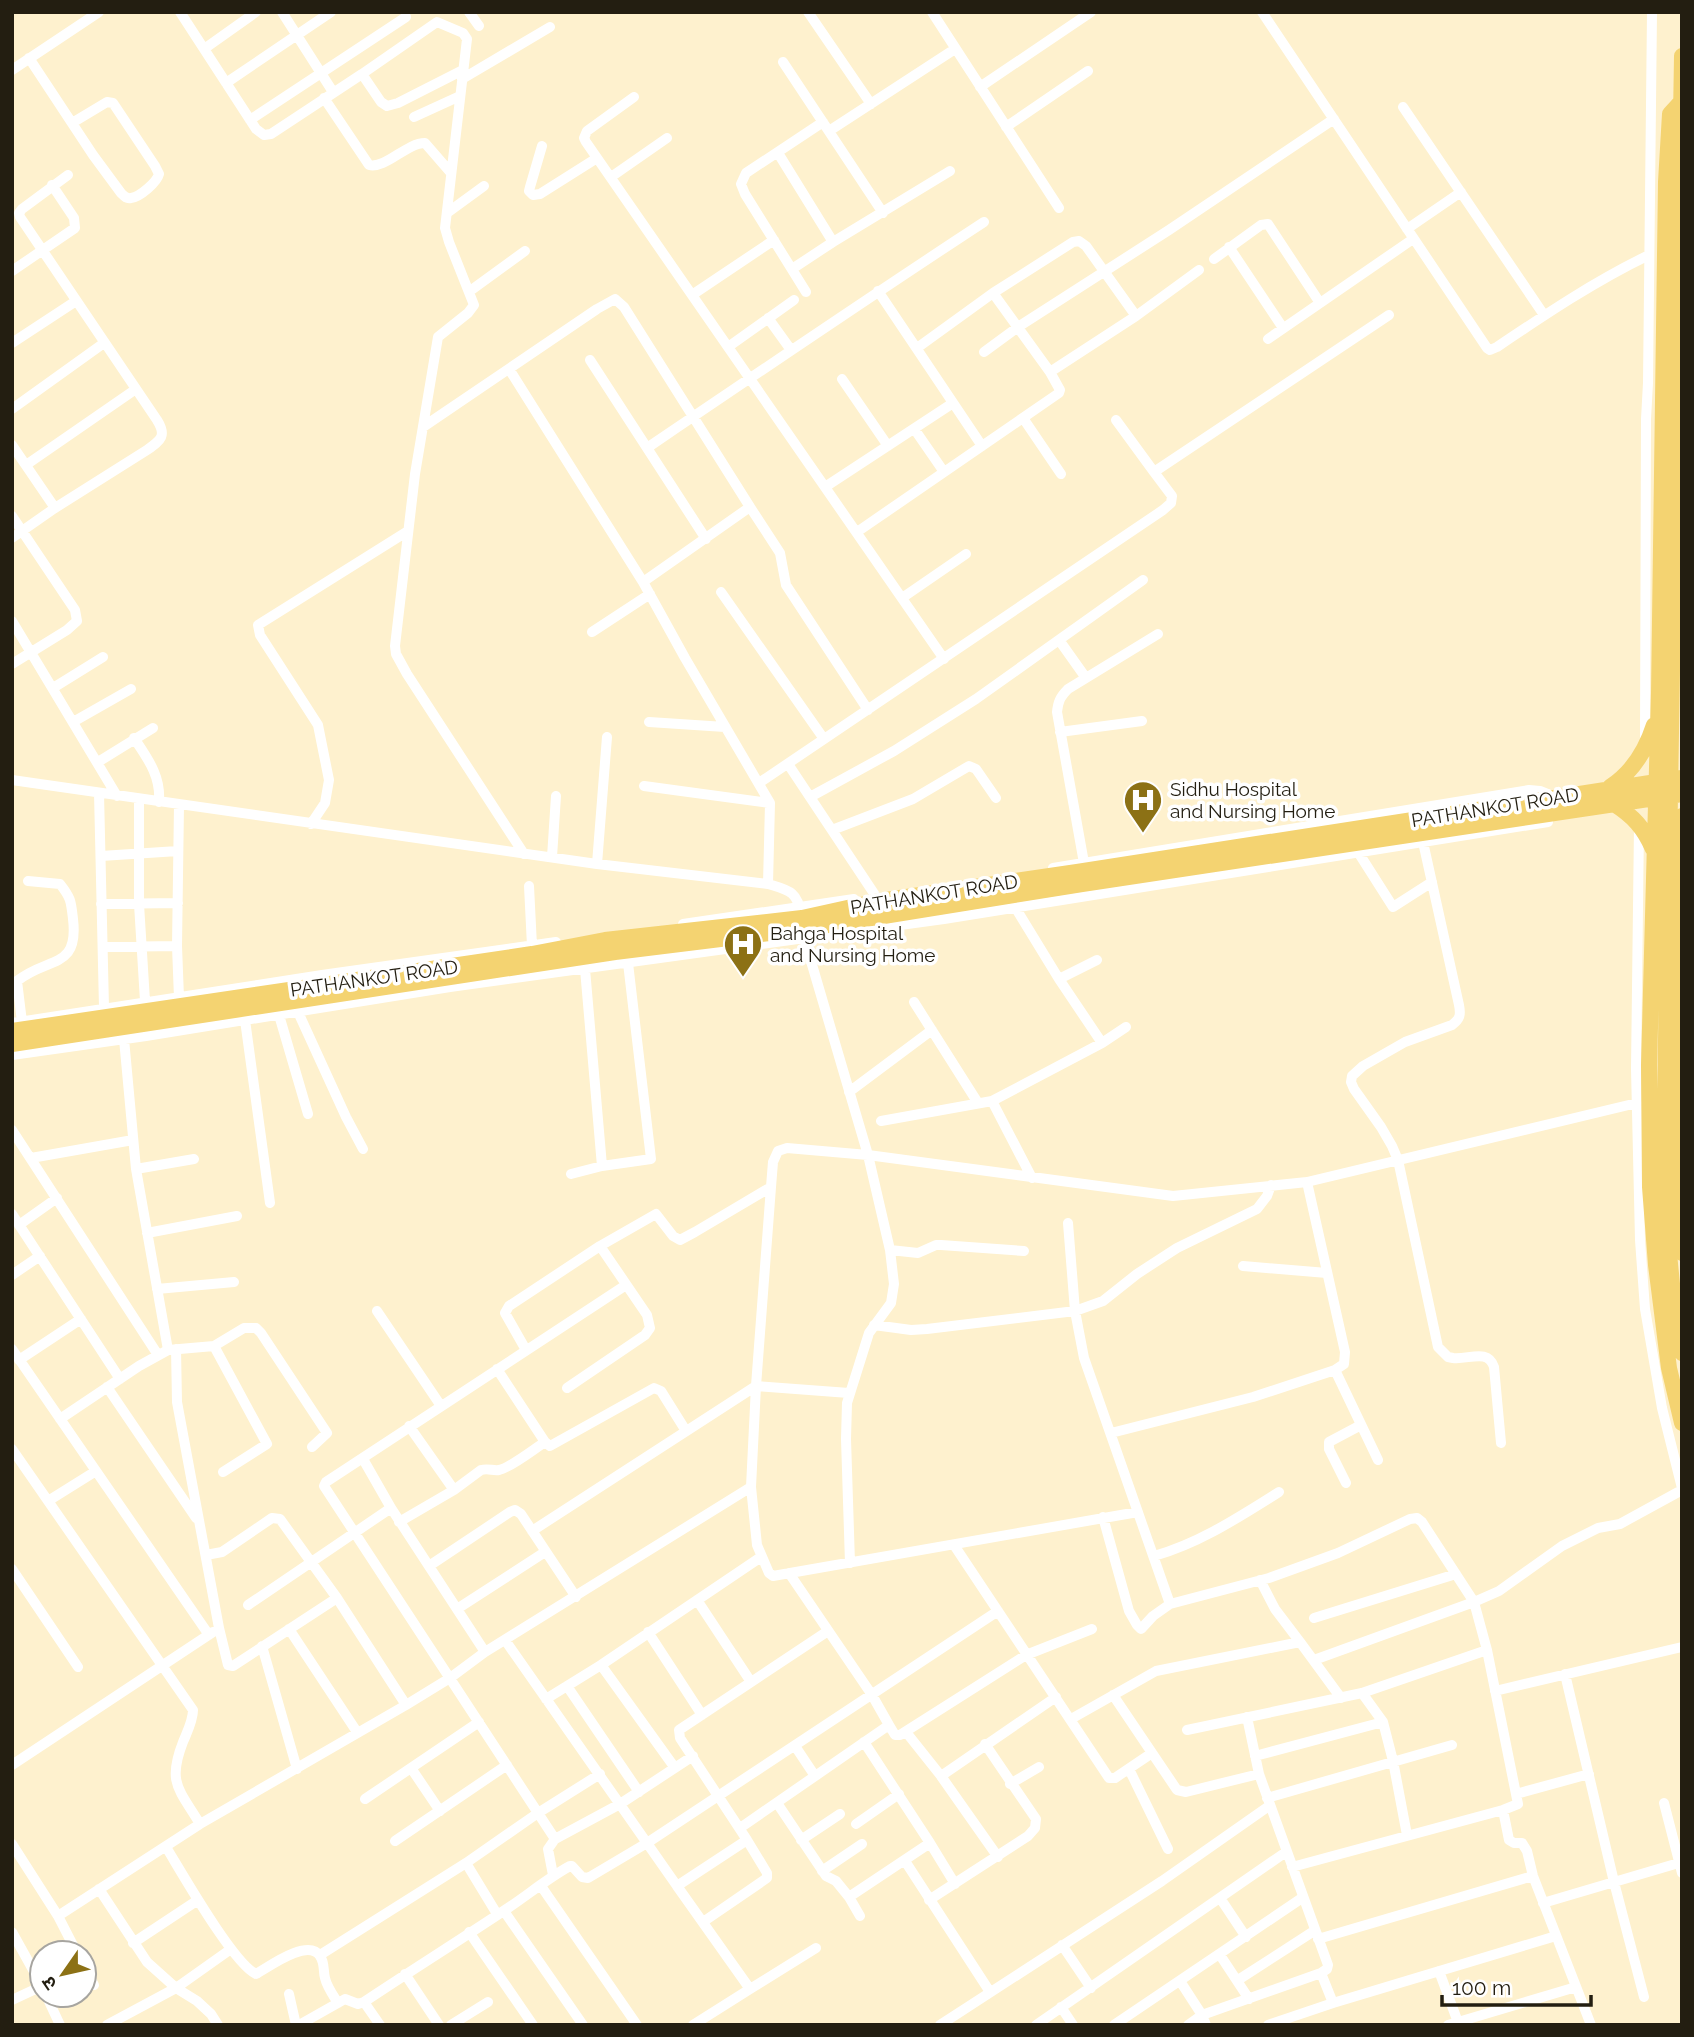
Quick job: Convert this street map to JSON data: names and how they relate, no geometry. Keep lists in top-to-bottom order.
{
  "streets": {
    "highway": ["PATHANKOT ROAD"]
  },
  "places": {
    "hospital": ["Sidhu Hospital and Nursing Home", "Bahga Hospital and Nursing Home"]
  },
  "scale_bar": "100 m",
  "north": "bottom left"
}
